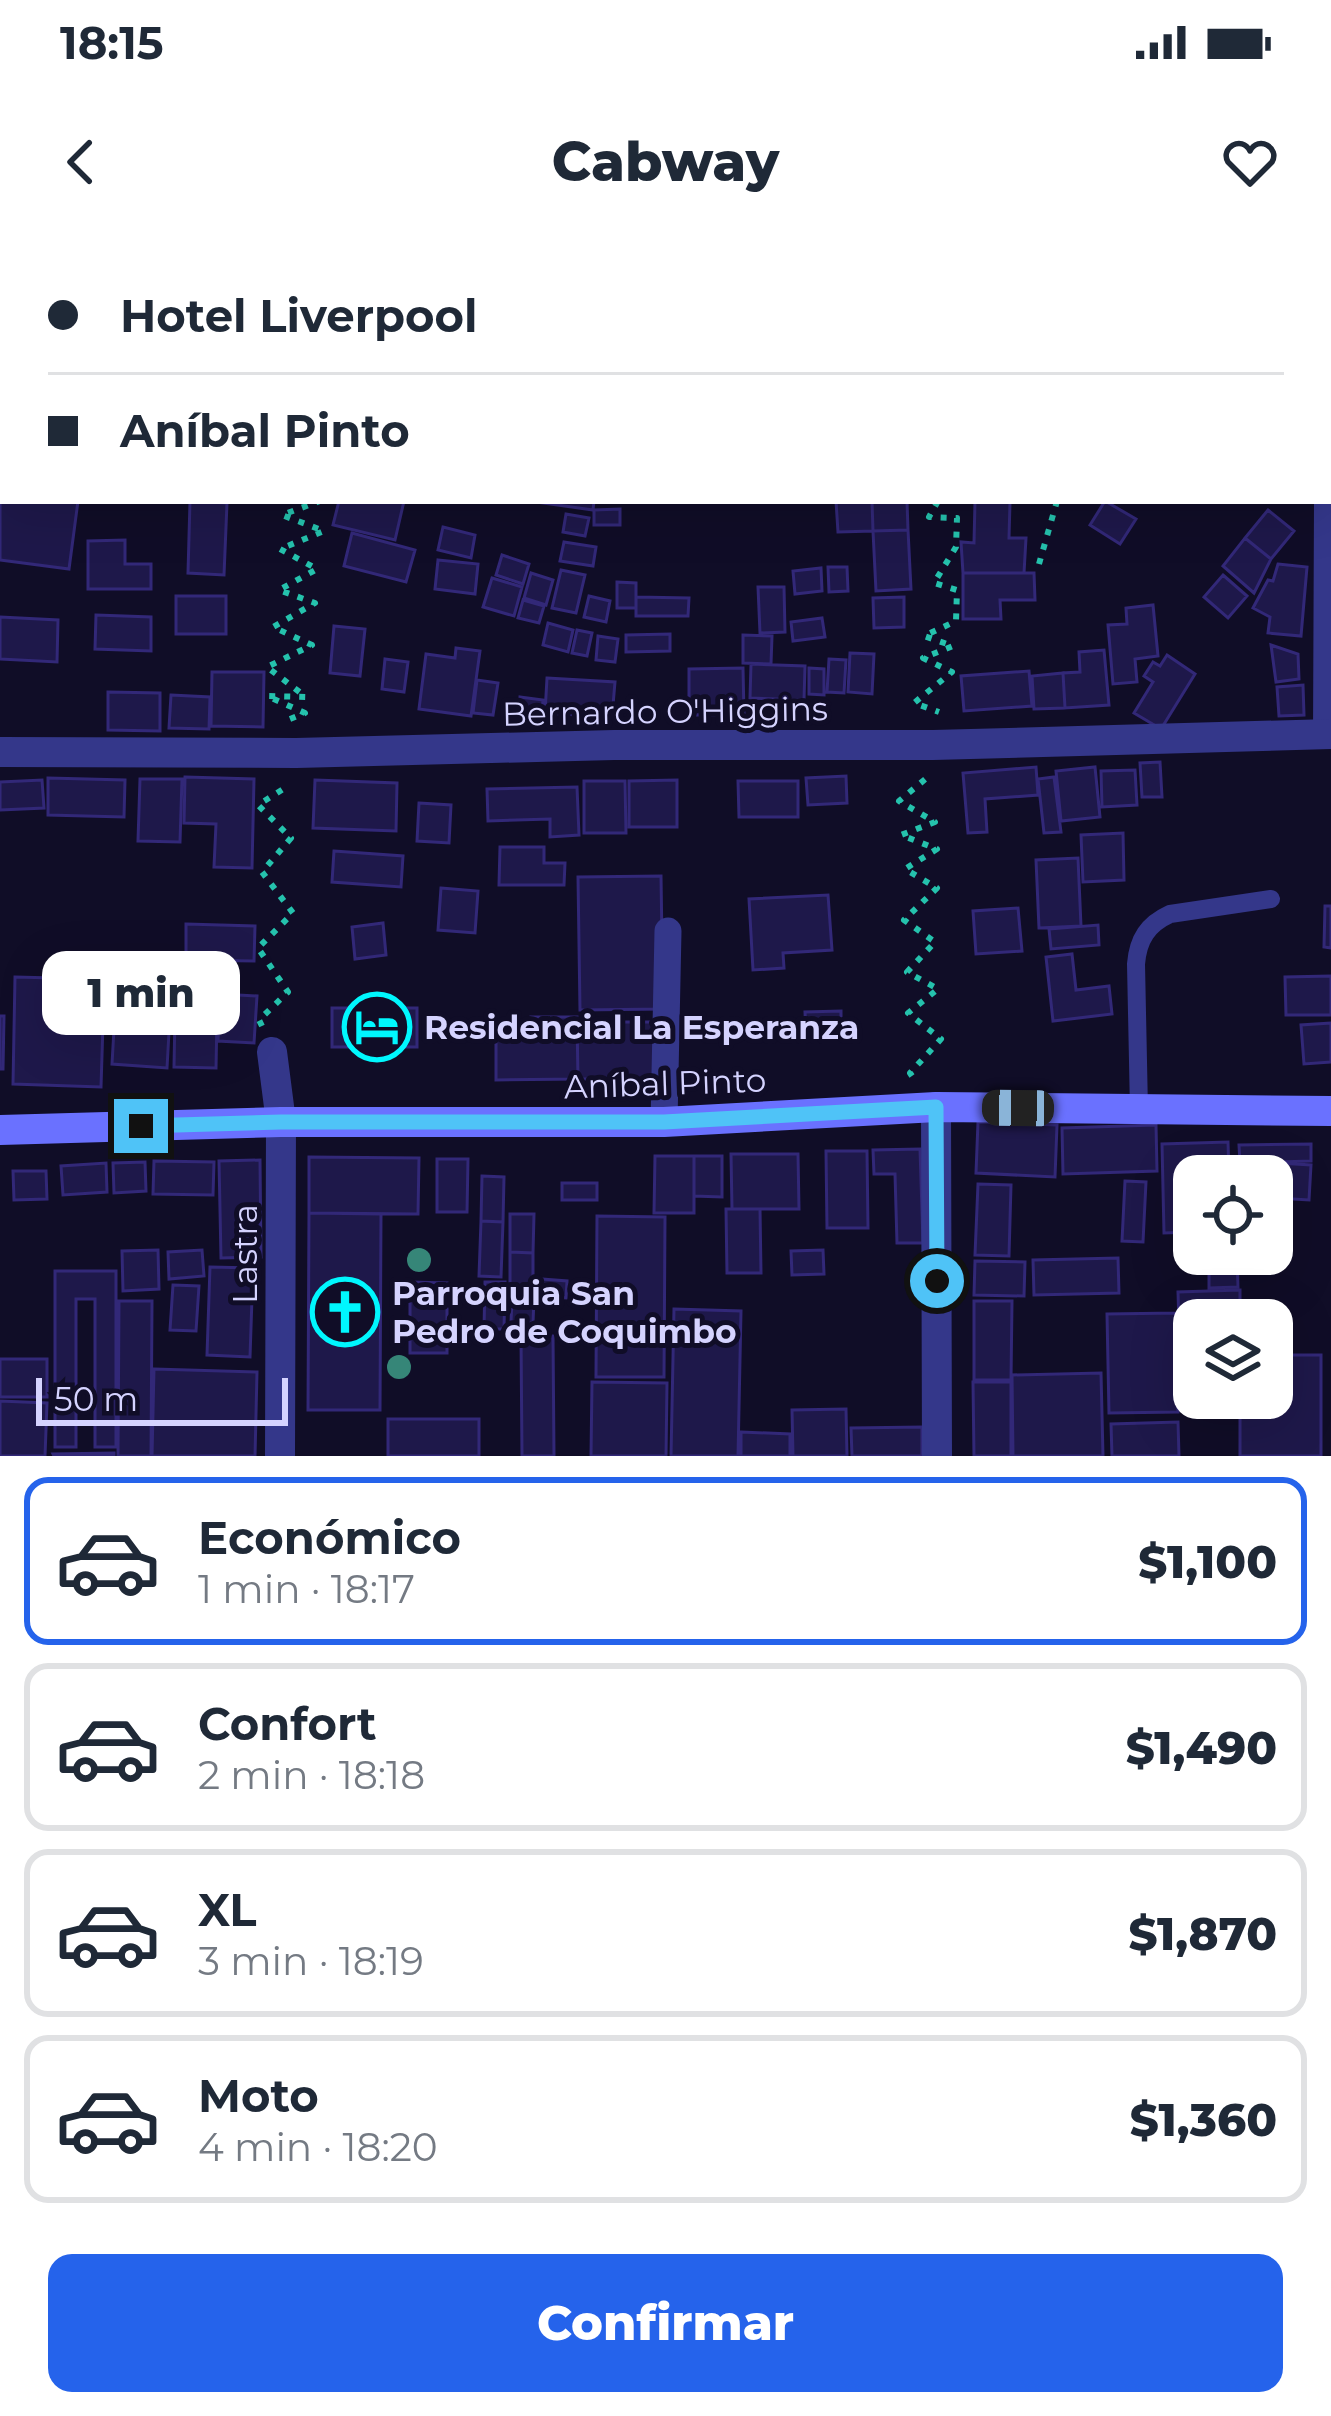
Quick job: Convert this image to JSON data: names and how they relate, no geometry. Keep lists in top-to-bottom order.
{
  "streets": {
    "main road": ["Aníbal Pinto"],
    "street": ["Bernardo O'Higgins", "Lastra"]
  },
  "crossings": [
    ["Aníbal Pinto", "Lastra"]
  ],
  "places": {
    "hotel": ["Residencial La Esperanza"],
    "church": ["Parroquia San Pedro de Coquimbo"]
  },
  "scale_bar": "50 m",
  "page": {
    "status": "18:15",
    "header": "Cabway",
    "banner": ["Hotel Liverpool", "Aníbal Pinto"],
    "bubble": "1 min",
    "scale": "50 m",
    "list": [
      {
        "name": "Económico",
        "note": "1 min · 18:17",
        "value": "$1,100"
      },
      {
        "name": "Confort",
        "note": "2 min · 18:18",
        "value": "$1,490"
      },
      {
        "name": "XL",
        "note": "3 min · 18:19",
        "value": "$1,870"
      },
      {
        "name": "Moto",
        "note": "4 min · 18:20",
        "value": "$1,360"
      }
    ],
    "buttons": "Confirmar"
  }
}
